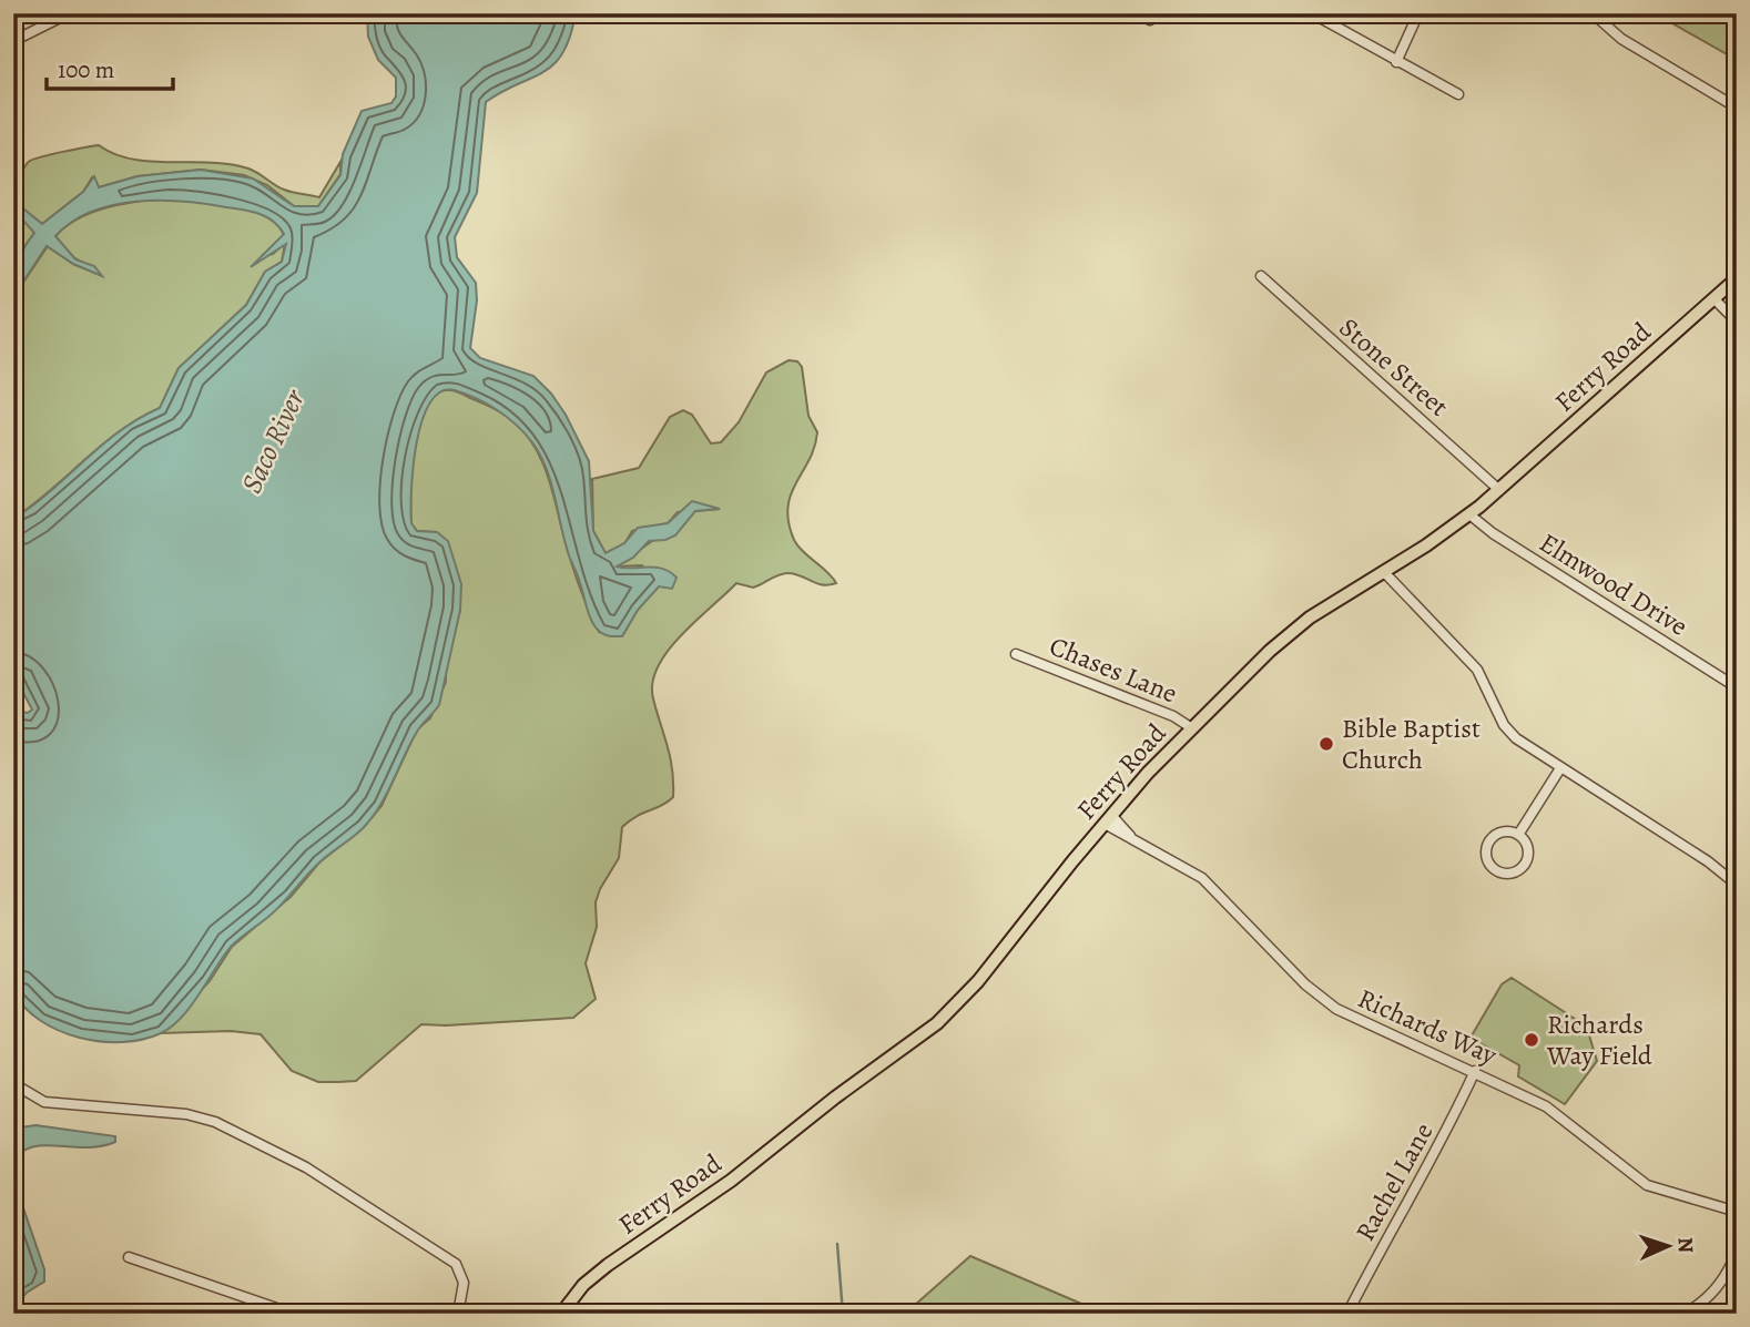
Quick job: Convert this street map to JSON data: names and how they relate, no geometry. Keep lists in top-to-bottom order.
{
  "streets": {
    "main road": ["Ferry Road"],
    "street": [
      "Stone Street",
      "Elmwood Drive",
      "Chases Lane",
      "Richards Way",
      "Rachel Lane"
    ]
  },
  "crossings": [
    ["Stone Street", "Ferry Road"],
    ["Ferry Road", "Elmwood Drive"],
    ["Ferry Road", "Chases Lane"],
    ["Ferry Road", "Richards Way"],
    ["Richards Way", "Rachel Lane"]
  ],
  "water": ["Saco River"],
  "places": ["Bible Baptist Church", "Richards Way Field"],
  "scale_bar": "100 m",
  "north": "right"
}
